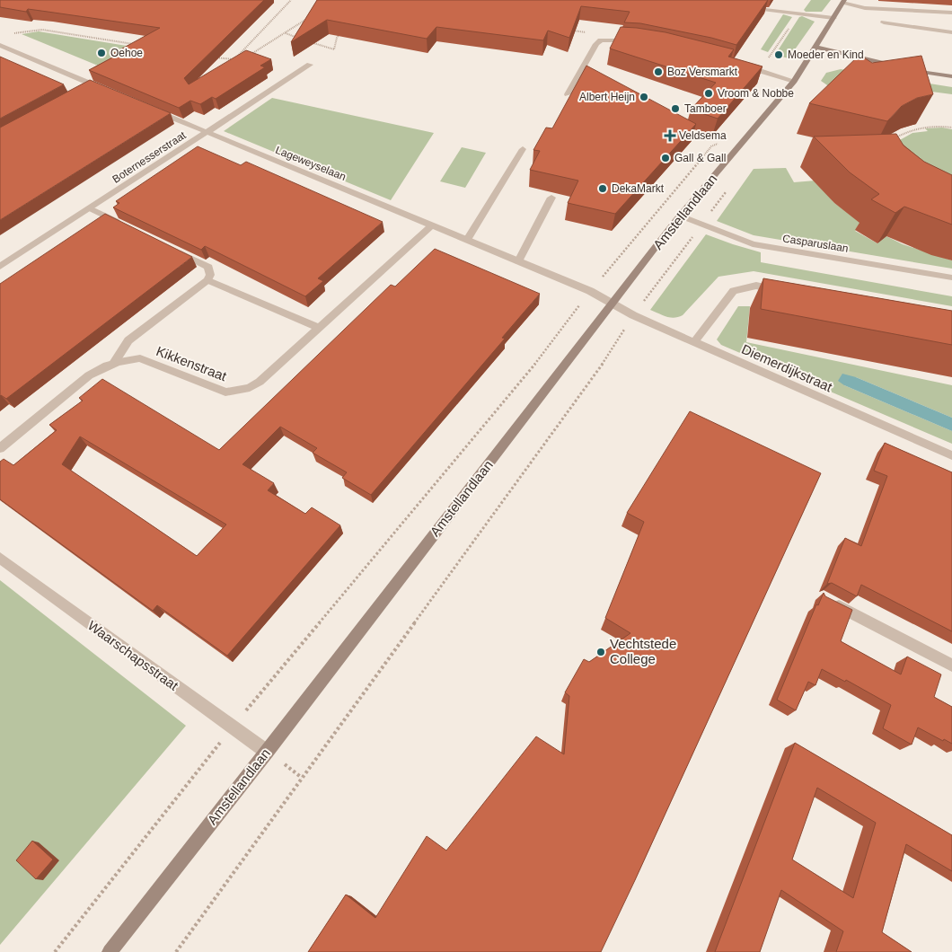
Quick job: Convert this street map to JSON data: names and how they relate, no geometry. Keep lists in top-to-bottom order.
{
  "streets": {
    "main road": ["Amstellandlaan"],
    "street": [
      "Boternesserstraat",
      "Lageweyselaan",
      "Casparuslaan",
      "Kikkenstraat",
      "Diemerdijkstraat",
      "Waarschapsstraat"
    ]
  },
  "crossings": [
    ["Boternesserstraat", "Lageweyselaan"],
    ["Lageweyselaan", "Amstellandlaan"],
    ["Lageweyselaan", "Kikkenstraat"],
    ["Lageweyselaan", "Diemerdijkstraat"],
    ["Amstellandlaan", "Casparuslaan"],
    ["Amstellandlaan", "Diemerdijkstraat"],
    ["Amstellandlaan", "Waarschapsstraat"]
  ],
  "places": {
    "other": [
      "Oehoe",
      "Moeder en Kind",
      "Boz Versmarkt",
      "Vroom & Nobbe",
      "Albert Heijn",
      "Tamboer",
      "Gall & Gall",
      "DekaMarkt",
      "Vechtstede College"
    ],
    "health": ["Veldsema"]
  }
}
